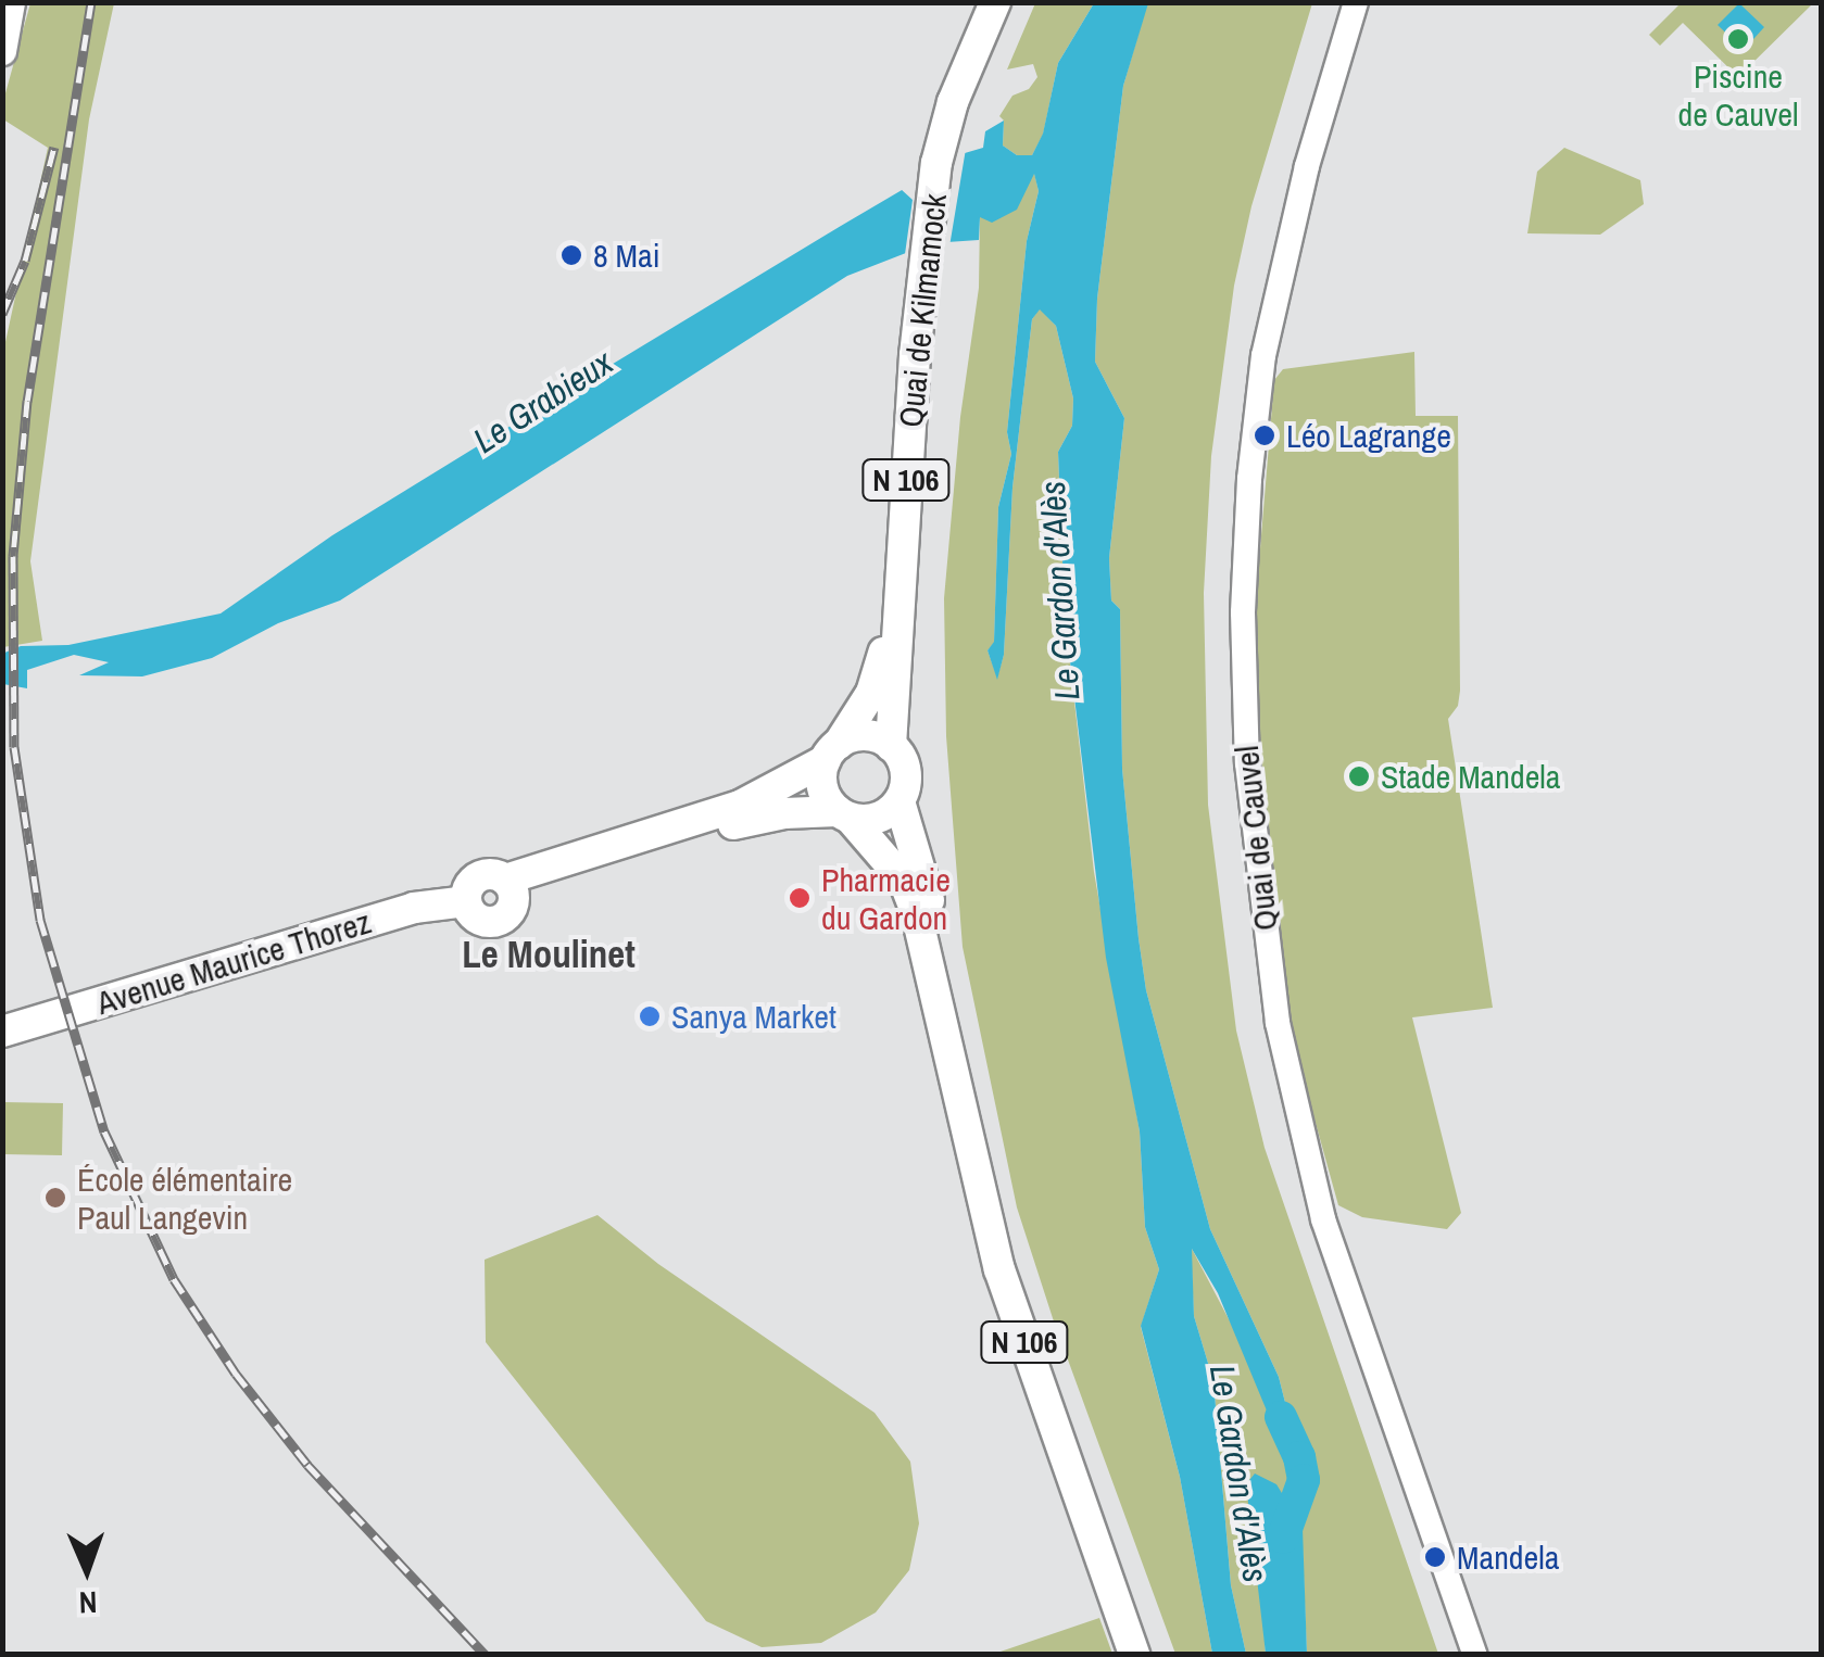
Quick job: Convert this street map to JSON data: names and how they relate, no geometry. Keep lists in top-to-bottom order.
{
  "streets": {
    "main road": ["Quai de Kilmamock", "N 106", "Avenue Maurice Thorez"],
    "street": ["Quai de Cauvel"]
  },
  "crossings": [
    ["Quai de Kilmamock", "N 106"]
  ],
  "districts": ["Le Moulinet"],
  "water": ["Le Grabieux", "Le Gardon d'Alès"],
  "places": [
    "Piscine de Cauvel",
    "8 Mai",
    "Léo Lagrange",
    "Stade Mandela",
    "Pharmacie du Gardon",
    "Sanya Market",
    "École élémentaire Paul Langevin",
    "Mandela"
  ],
  "north": "bottom"
}
